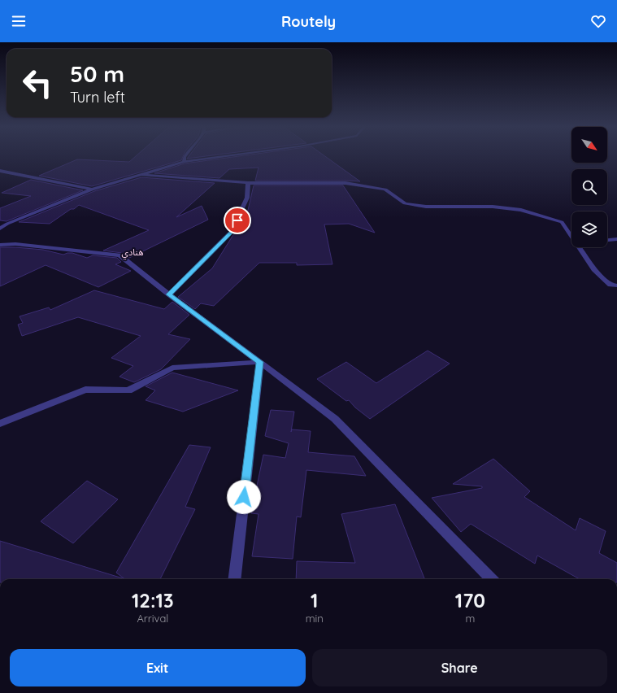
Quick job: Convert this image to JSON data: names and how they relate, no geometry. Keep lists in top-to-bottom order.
{
  "districts": ["هنادي"],
  "north": "bottom right",
  "page": {
    "header": "Routely",
    "turn": ["50 m", "Turn left"],
    "eta": [
      "12:13",
      "Arrival",
      "1",
      "min",
      "170",
      "m"
    ],
    "buttons": ["Exit", "Share"]
  }
}
